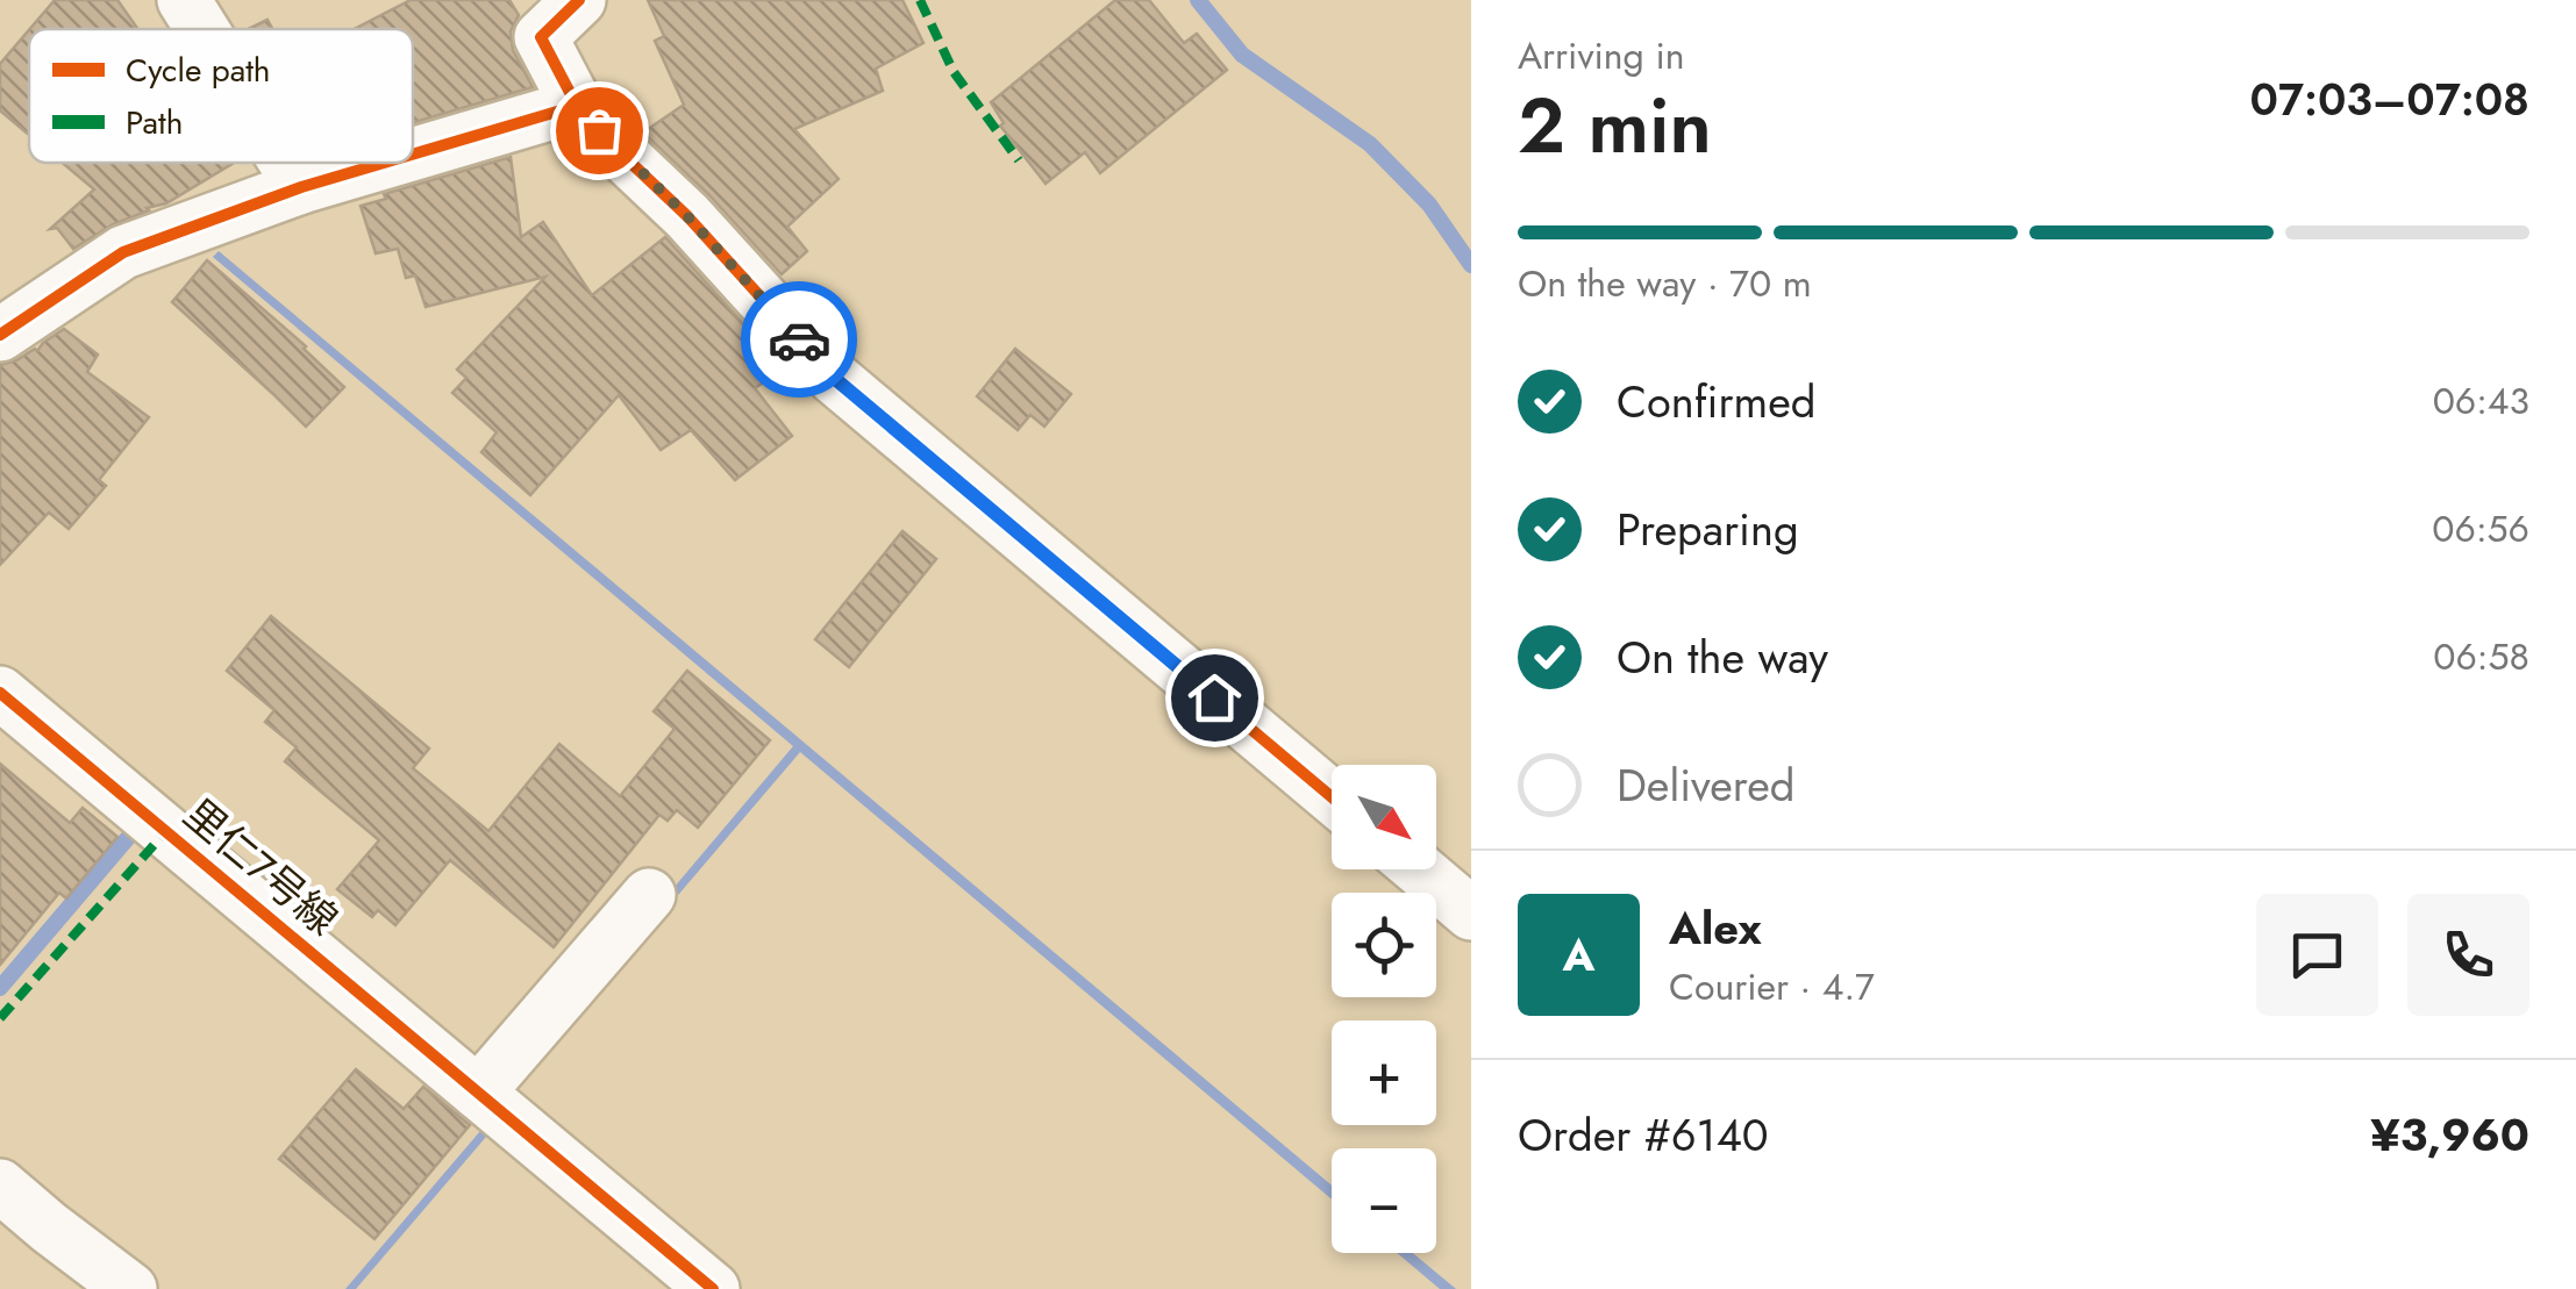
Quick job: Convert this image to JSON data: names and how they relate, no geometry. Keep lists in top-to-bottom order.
{
  "streets": {
    "street": ["里仁7号線"]
  },
  "legend": ["Cycle path", "Path"],
  "north": "bottom right",
  "page": {
    "heading": ["2 min", "Arriving in", "07:03–07:08"],
    "panel": [
      "Alex",
      "Courier · 4.7",
      "Order #6140",
      "¥3,960"
    ],
    "bar": "On the way · 70 m",
    "list": [
      ["Confirmed", "06:43"],
      ["Preparing", "06:56"],
      ["On the way", "06:58"],
      "Delivered"
    ],
    "map_buttons": ["+", "−"],
    "round": "A"
  }
}
